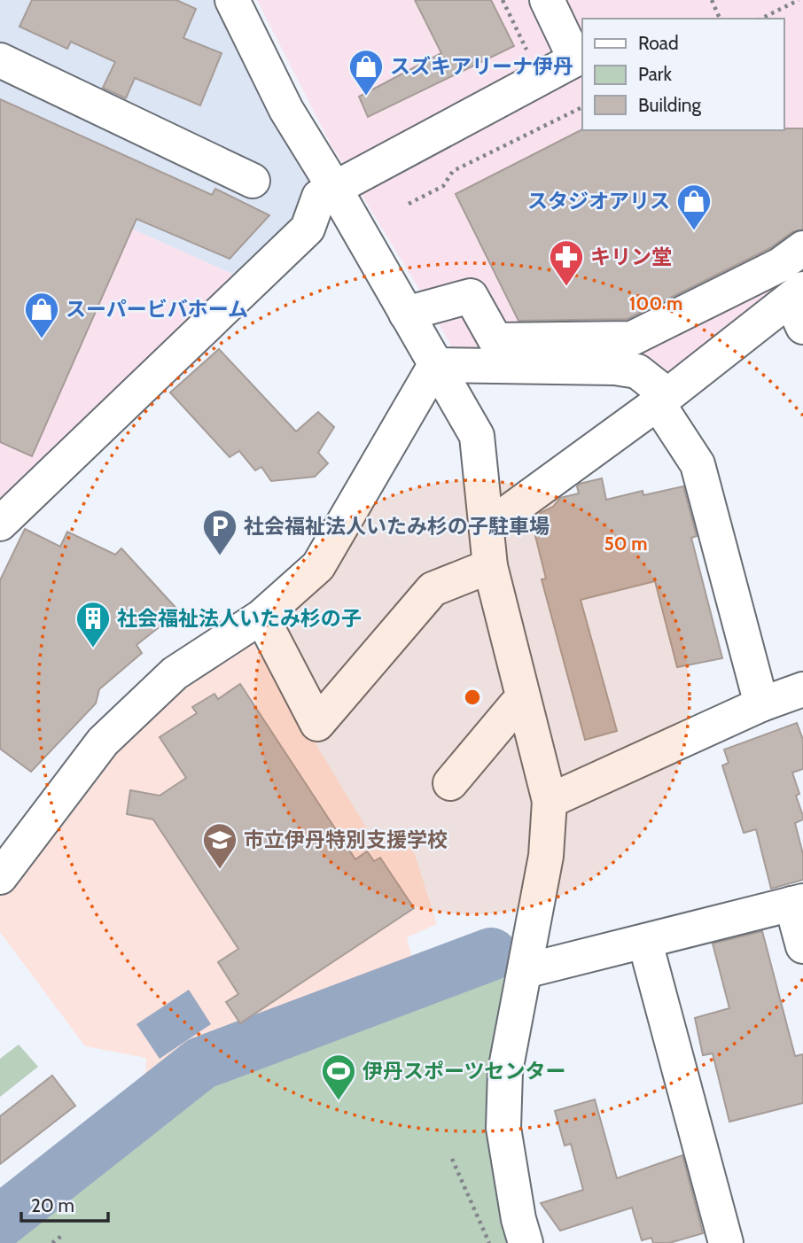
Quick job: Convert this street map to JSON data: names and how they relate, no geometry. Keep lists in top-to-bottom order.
{
  "places": {
    "shop": ["スズキアリーナ伊丹", "スタジオアリス", "スーパービバホーム"],
    "pharmacy": ["キリン堂"],
    "parking": ["社会福祉法人いたみ杉の子駐車場"],
    "building": ["社会福祉法人いたみ杉の子"],
    "school or university": ["市立伊丹特別支援学校"],
    "sports": ["伊丹スポーツセンター"]
  },
  "legend": ["Road", "Park", "Building"],
  "scale_bar": "20 m",
  "rings": ["100 m", "50 m"]
}
